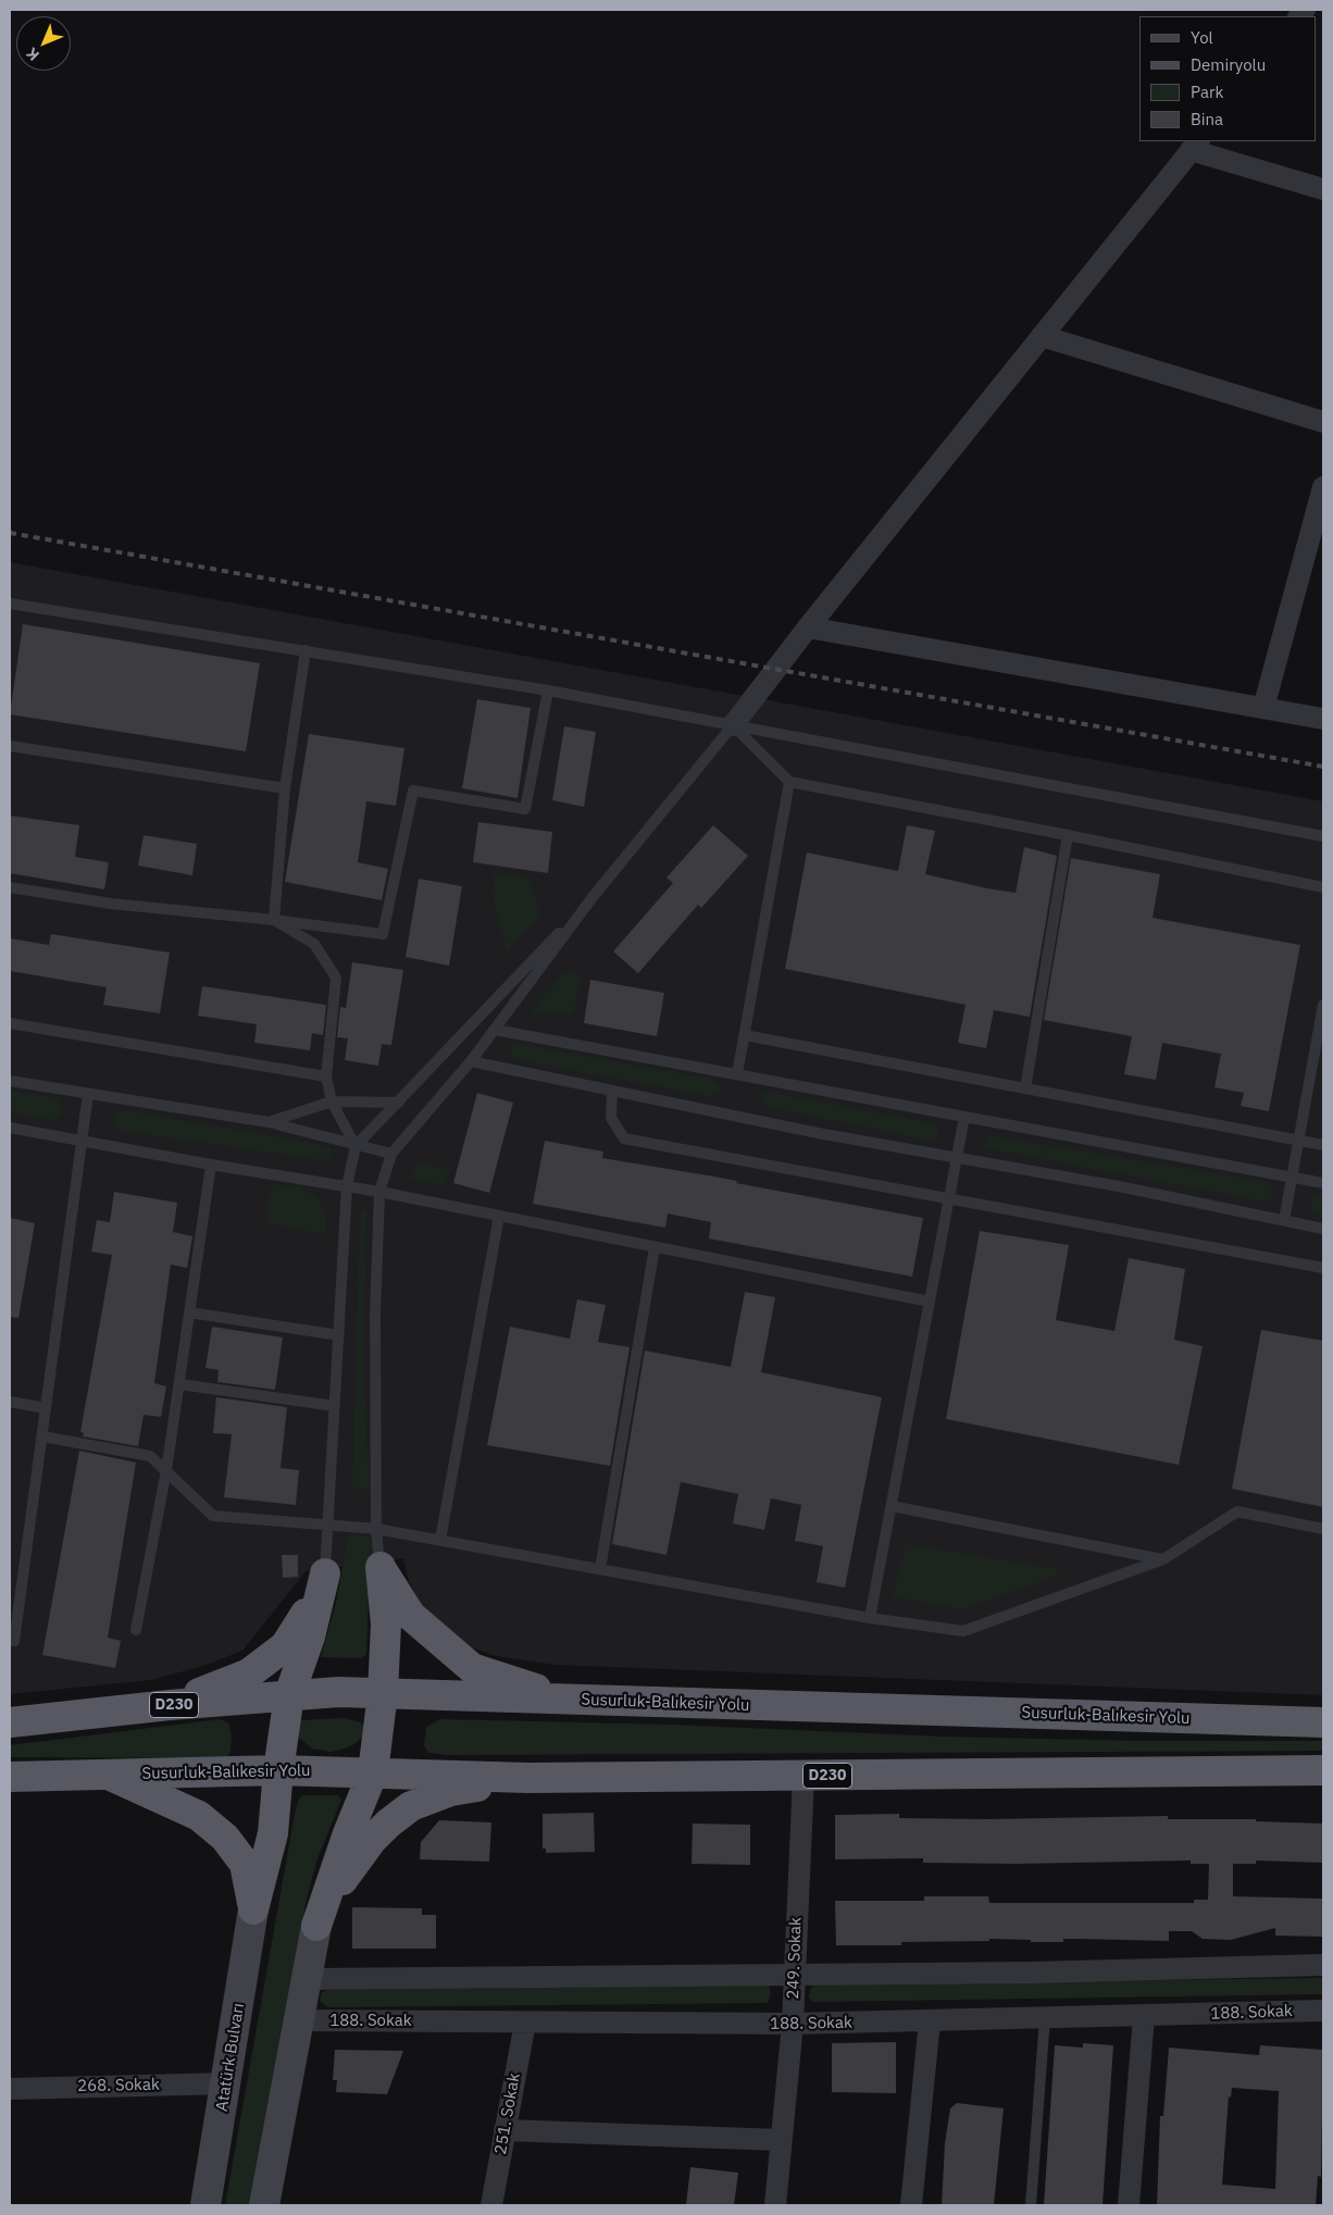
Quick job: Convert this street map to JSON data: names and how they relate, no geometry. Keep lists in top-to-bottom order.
{
  "streets": {
    "highway": ["Susurluk-Balıkesir Yolu", "D230"],
    "main road": ["Atatürk Bulvarı"],
    "street": [
      "249. Sokak",
      "188. Sokak",
      "268. Sokak",
      "251. Sokak"
    ]
  },
  "crossings": [
    ["Susurluk-Balıkesir Yolu", "249. Sokak"],
    ["249. Sokak", "188. Sokak"],
    ["188. Sokak", "251. Sokak"],
    ["Atatürk Bulvarı", "268. Sokak"]
  ],
  "legend": [
    "Yol",
    "Demiryolu",
    "Park",
    "Bina"
  ],
  "north": "bottom left"
}
